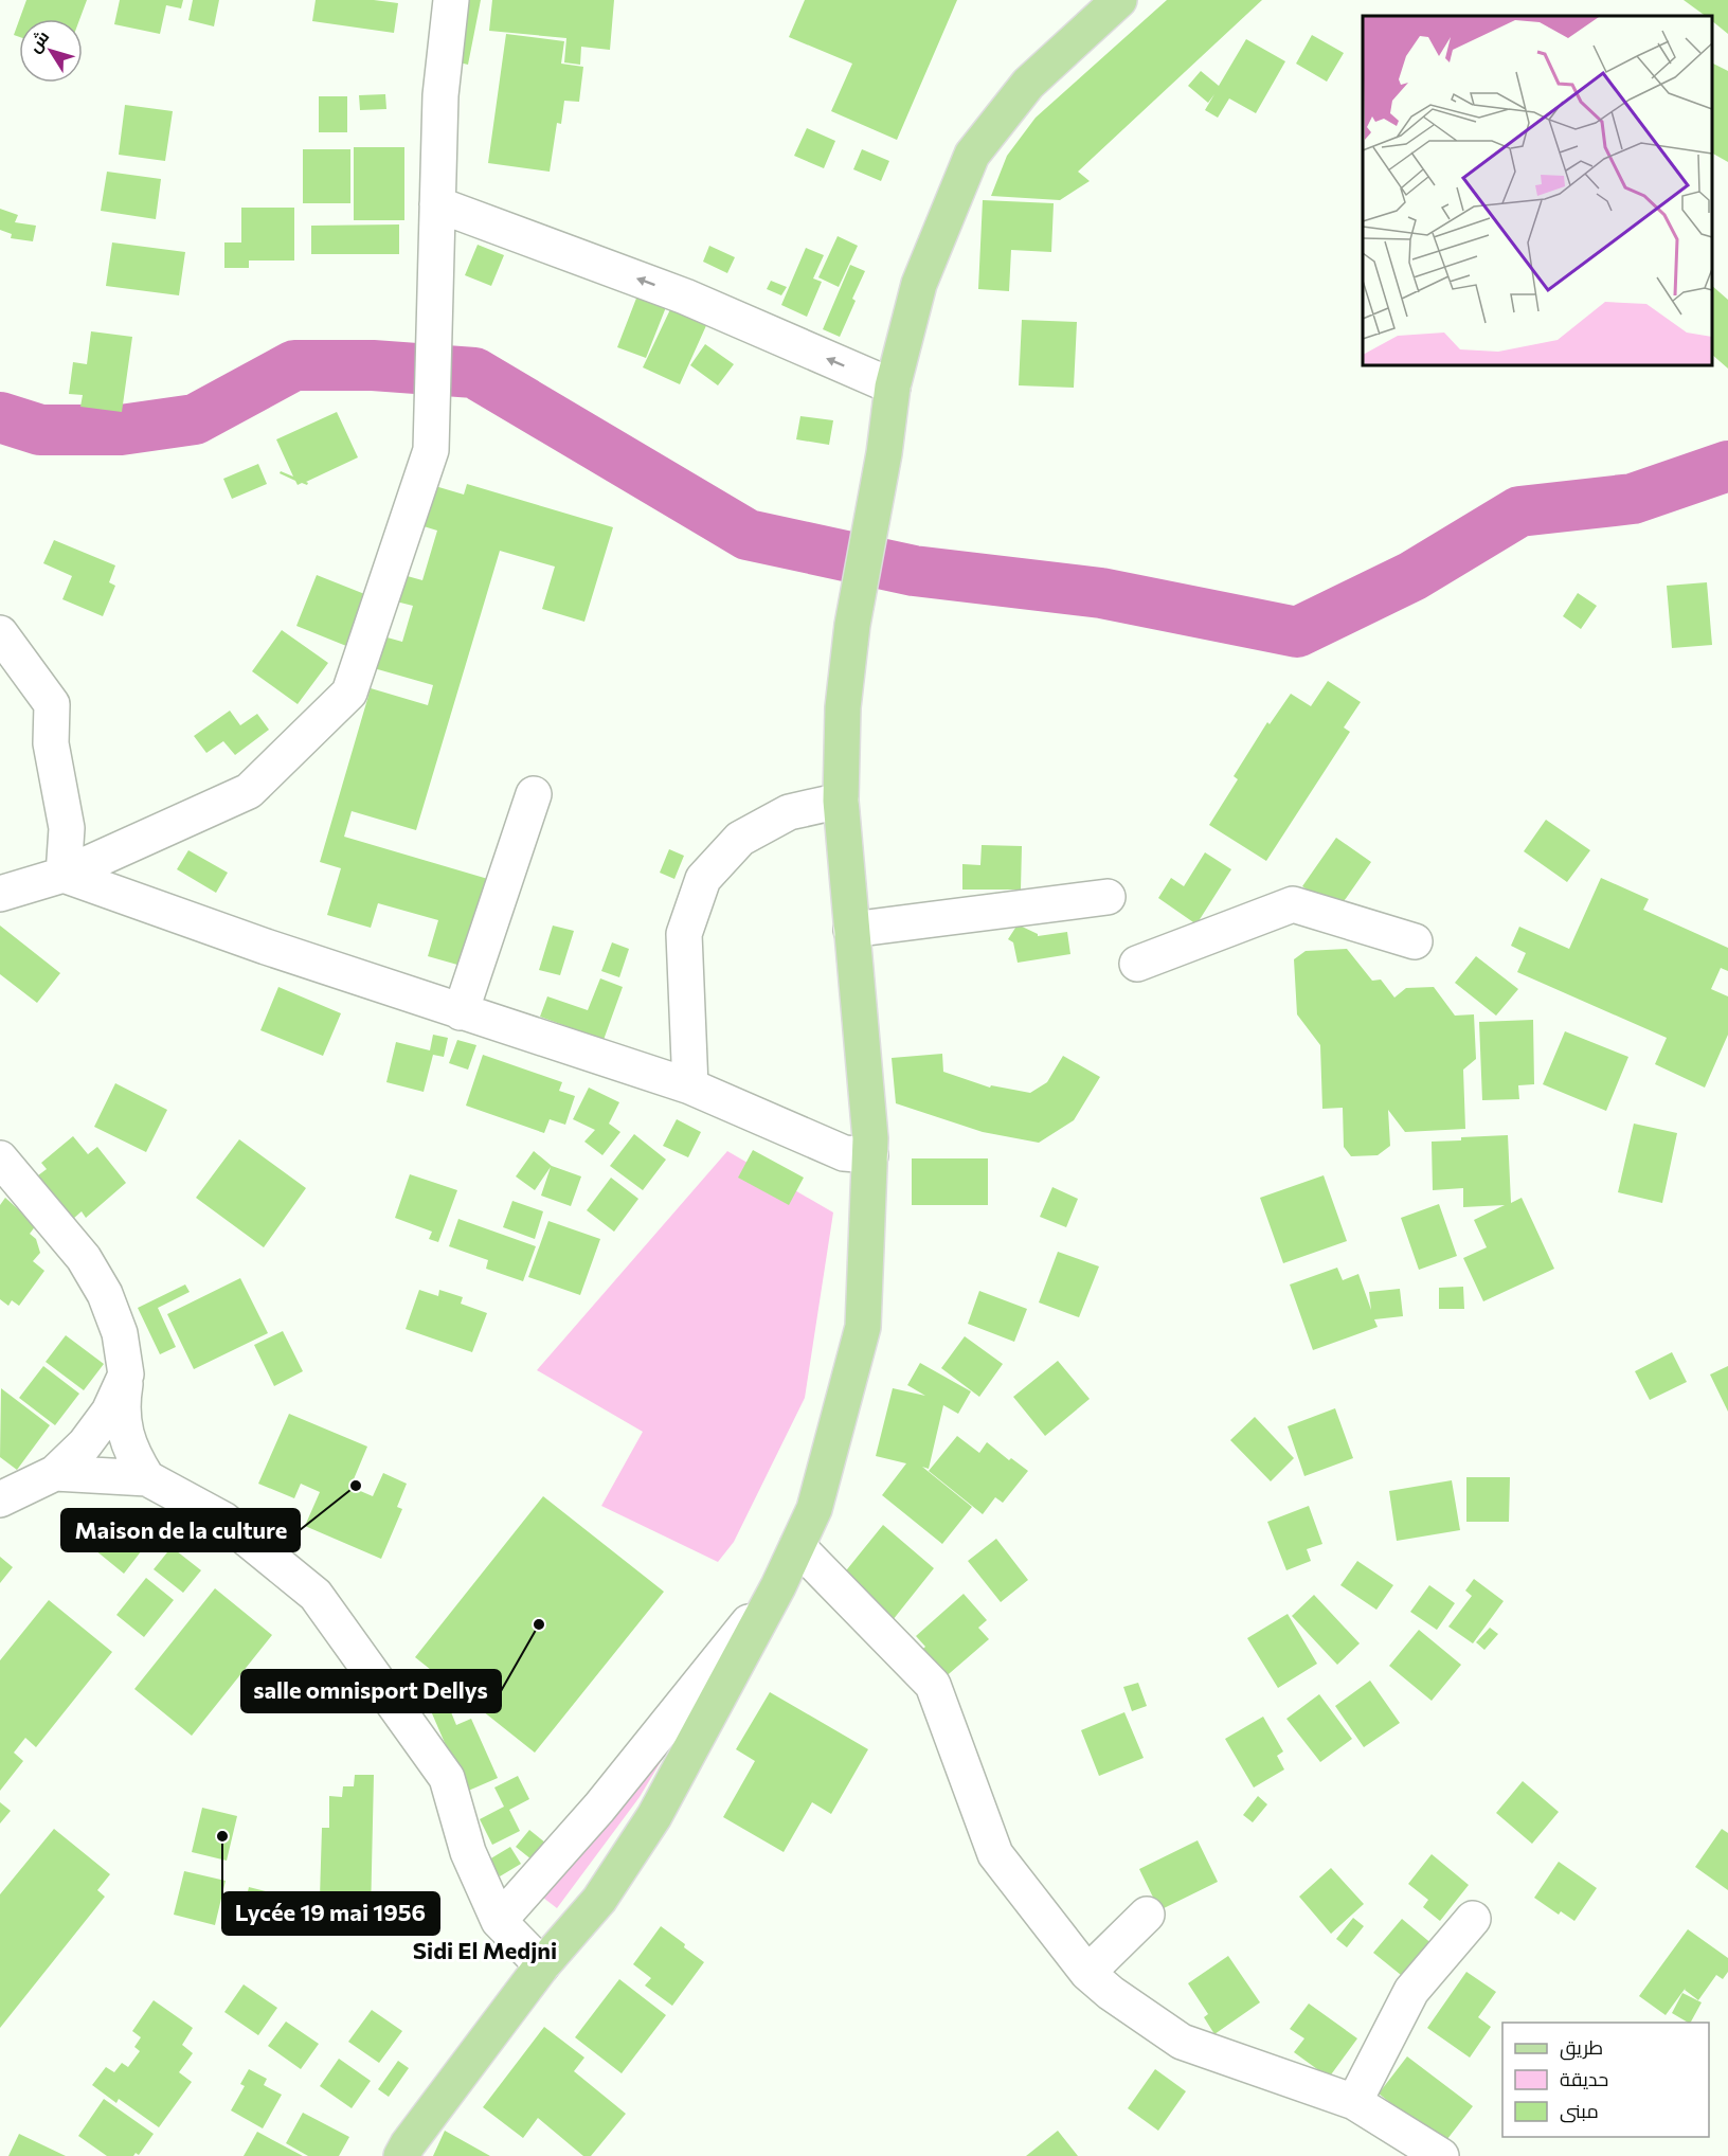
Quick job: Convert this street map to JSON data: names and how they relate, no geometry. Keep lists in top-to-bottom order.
{
  "districts": ["Sidi El Medjni"],
  "places": ["Maison de la culture", "salle omnisport Dellys", "Lycée 19 mai 1956"],
  "legend": ["طريق", "حديقة", "مبنى"],
  "north": "top left"
}
